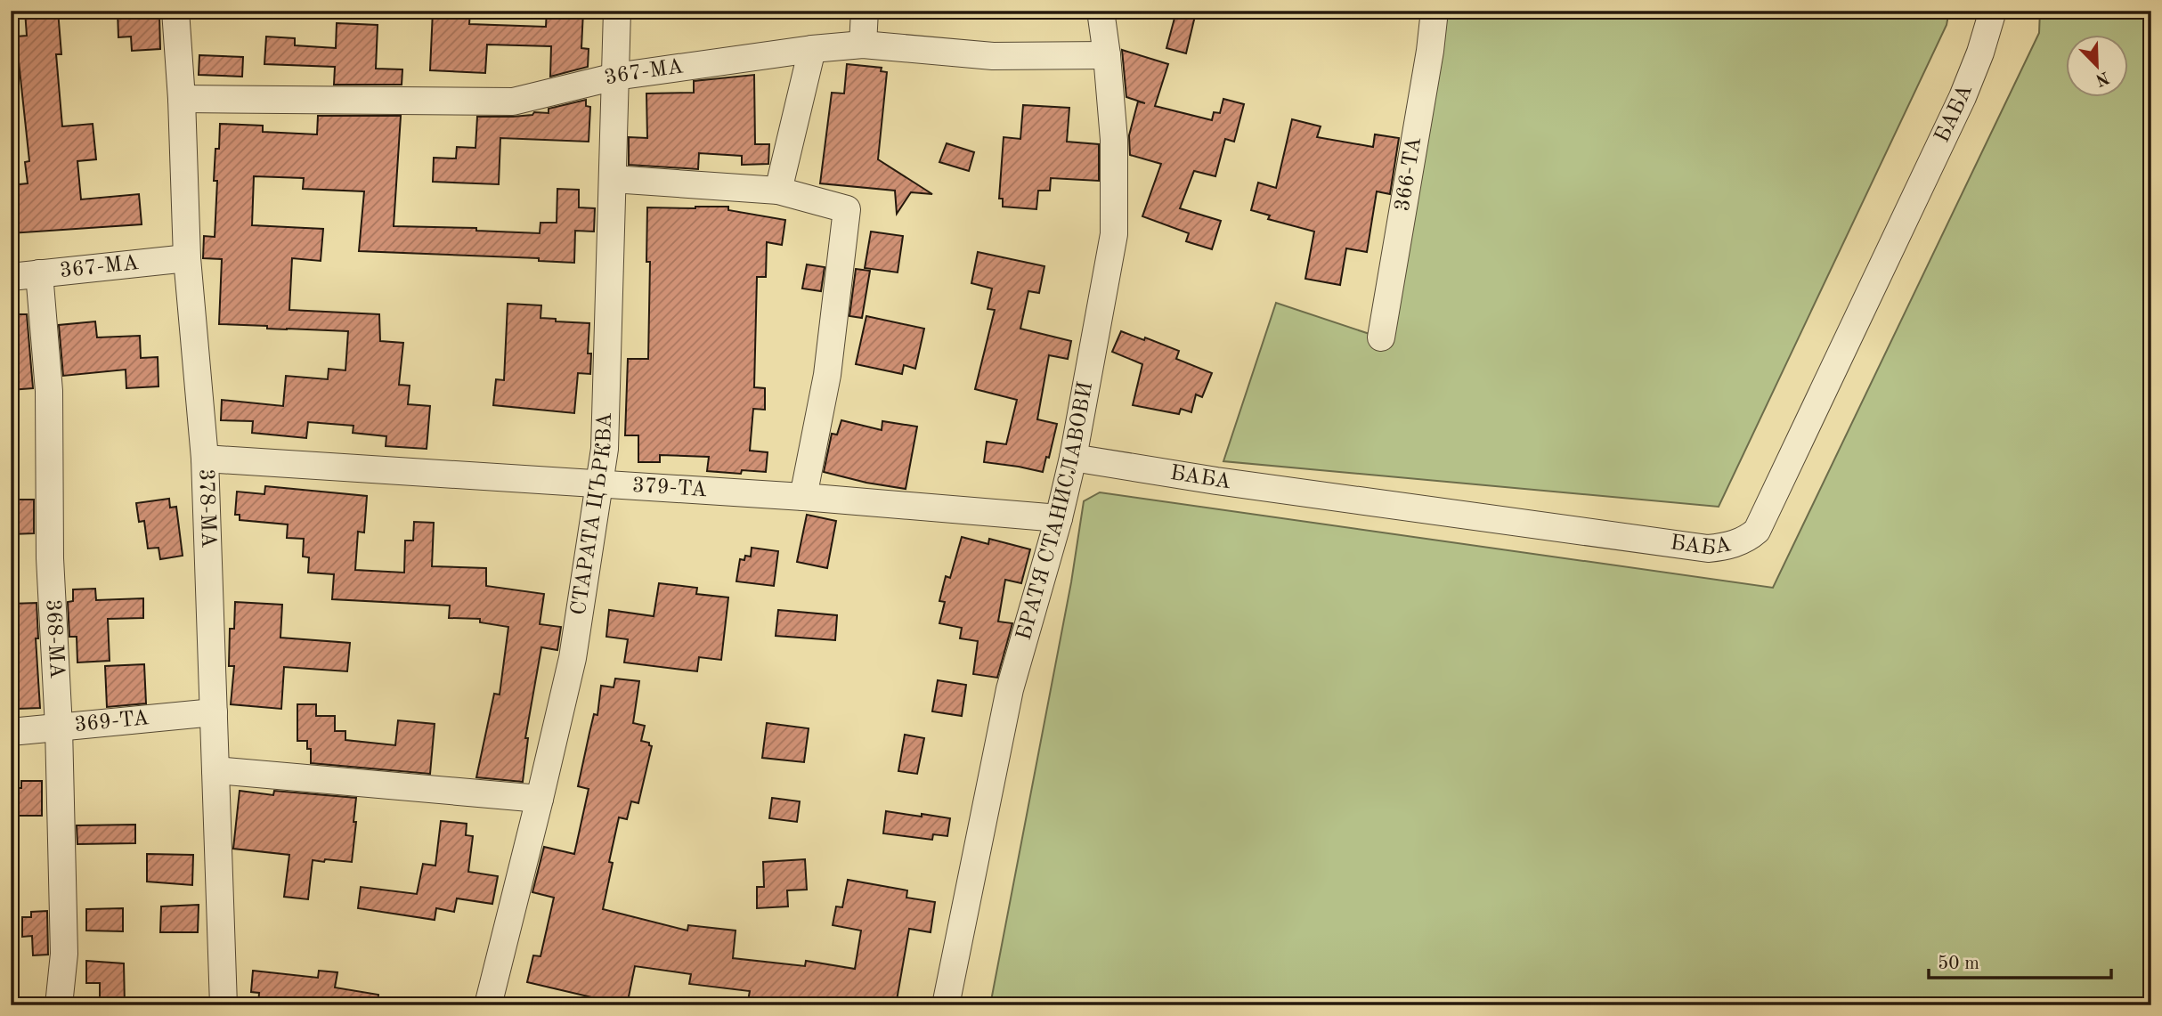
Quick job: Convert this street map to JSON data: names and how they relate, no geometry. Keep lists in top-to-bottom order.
{
  "streets": {
    "street": [
      "367-МА",
      "БАБА",
      "366-ТА",
      "379-ТА",
      "378-МА",
      "БРАТЯ СТАНИСЛАВОВИ",
      "СТАРАТА ЦЪРКВА",
      "368-МА",
      "369-ТА"
    ]
  },
  "crossings": [
    ["367-МА", "378-МА"],
    ["367-МА", "БРАТЯ СТАНИСЛАВОВИ"],
    ["367-МА", "СТАРАТА ЦЪРКВА"],
    ["367-МА", "368-МА"],
    ["БАБА", "БРАТЯ СТАНИСЛАВОВИ"],
    ["379-ТА", "378-МА"],
    ["379-ТА", "БРАТЯ СТАНИСЛАВОВИ"],
    ["379-ТА", "СТАРАТА ЦЪРКВА"],
    ["378-МА", "369-ТА"],
    ["368-МА", "369-ТА"]
  ],
  "scale_bar": "50 m",
  "north": "bottom right"
}
